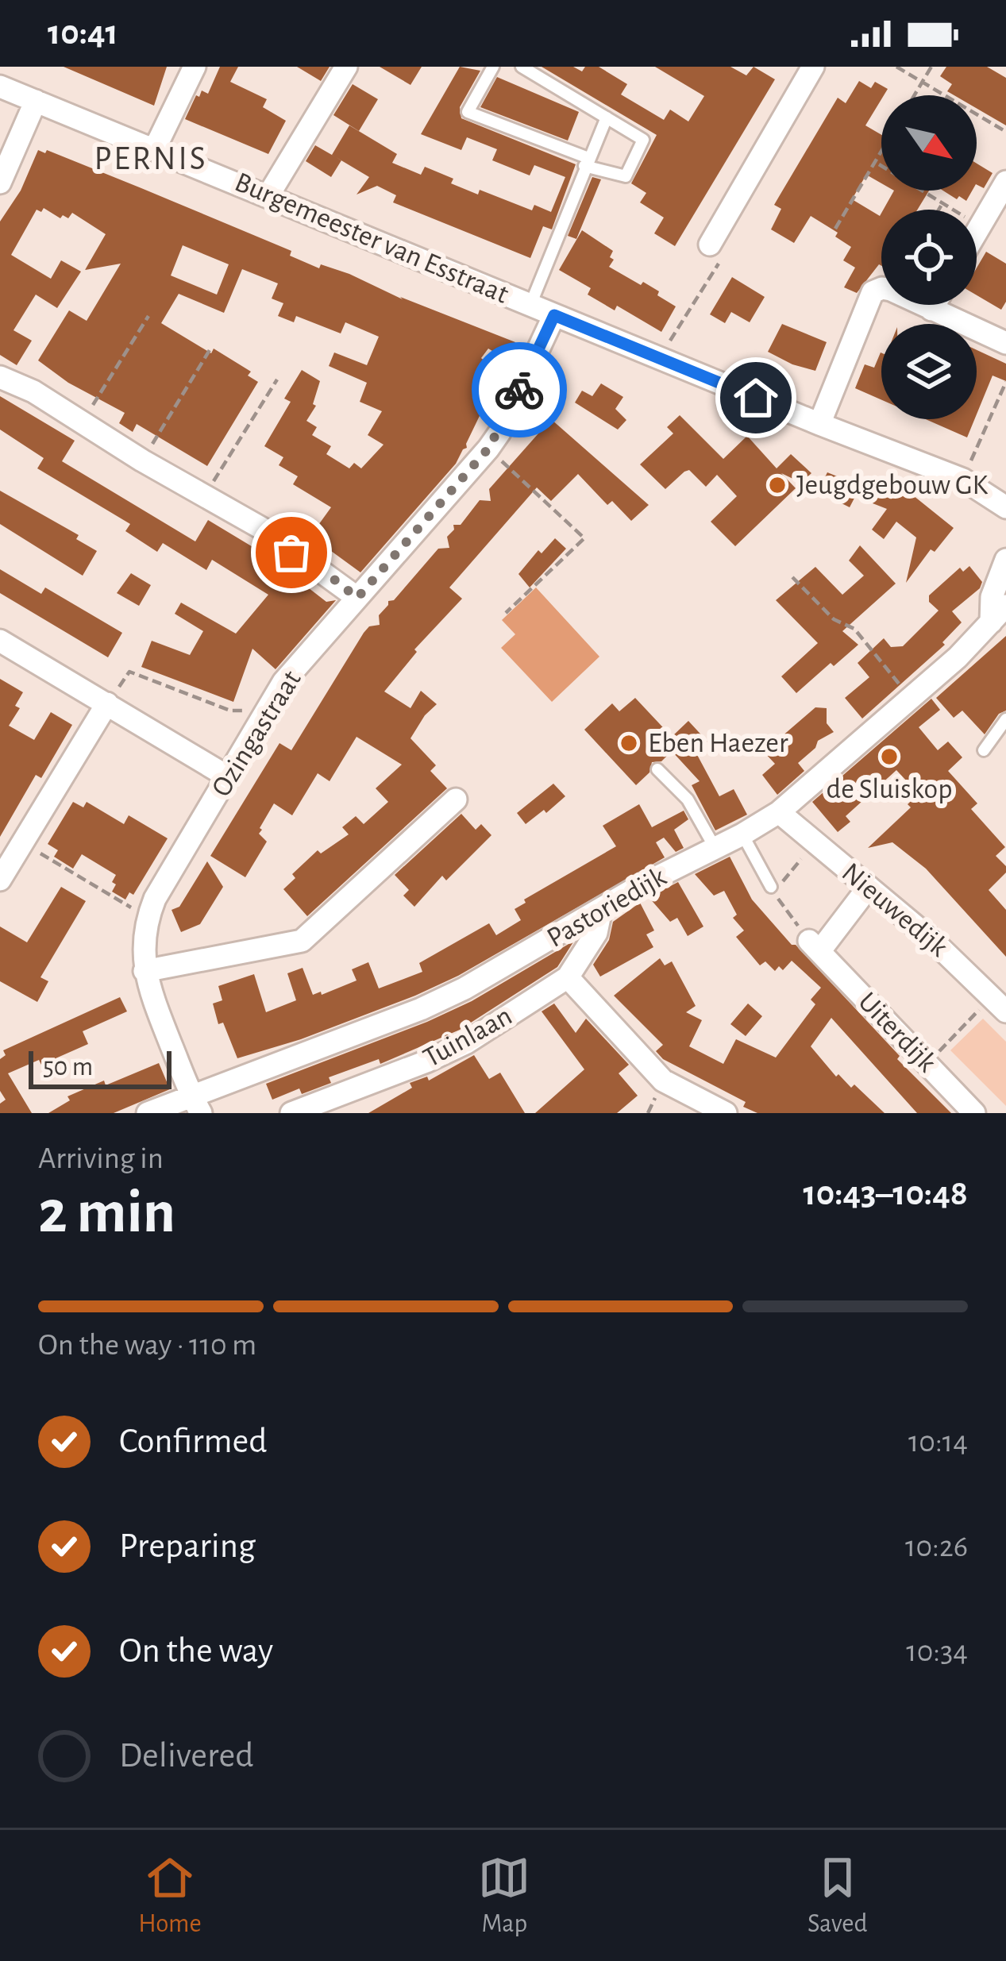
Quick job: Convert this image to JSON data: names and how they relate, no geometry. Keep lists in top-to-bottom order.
{
  "streets": {
    "street": [
      "Burgemeester van Esstraat",
      "Ozingastraat",
      "Pastoriedijk",
      "Nieuwedijk",
      "Uiterdijk",
      "Tuinlaan"
    ]
  },
  "crossings": [
    ["Burgemeester van Esstraat", "Ozingastraat"],
    ["Ozingastraat", "Pastoriedijk"],
    ["Pastoriedijk", "Nieuwedijk"],
    ["Pastoriedijk", "Tuinlaan"]
  ],
  "districts": ["PERNIS"],
  "places": ["Jeugdgebouw GK", "Eben Haezer", "de Sluiskop"],
  "scale_bar": "50 m",
  "north": "bottom right",
  "page": {
    "status": "10:41",
    "scale": "50 m",
    "heading": ["2 min", "Arriving in", "10:43–10:48"],
    "bar": "On the way · 110 m",
    "list": [
      ["Confirmed", "10:14"],
      ["Preparing", "10:26"],
      ["On the way", "10:34"],
      "Delivered"
    ],
    "tabs": ["Home", "Map", "Saved"]
  }
}
